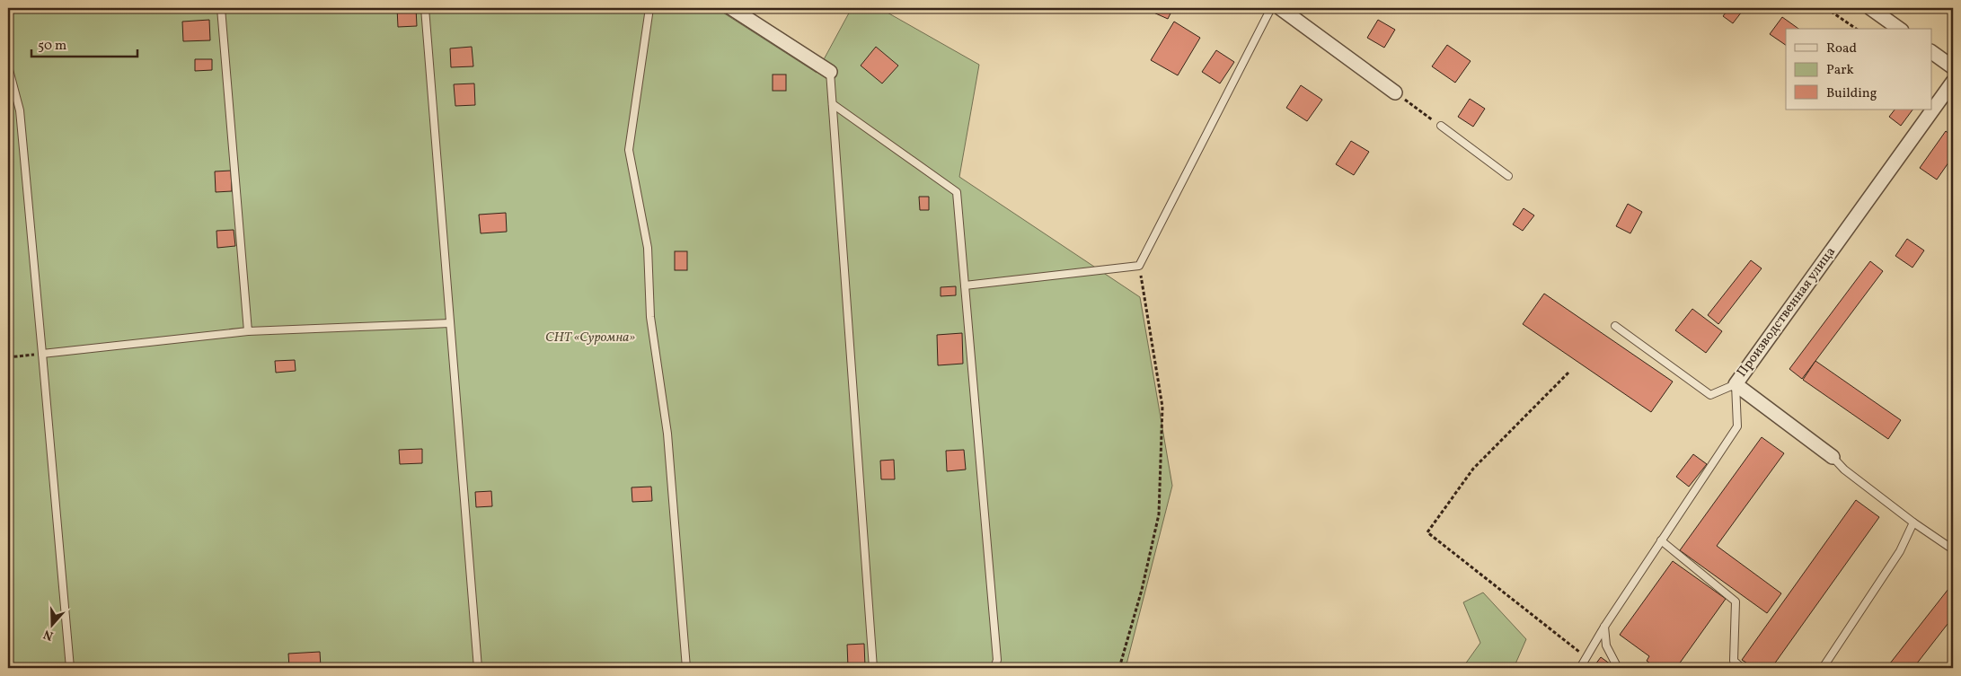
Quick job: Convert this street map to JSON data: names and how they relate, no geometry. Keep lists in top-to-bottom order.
{
  "streets": {
    "street": ["Производственная улица"]
  },
  "parks": ["СНТ «Суромна»"],
  "legend": ["Road", "Park", "Building"],
  "scale_bar": "50 m",
  "north": "bottom"
}
